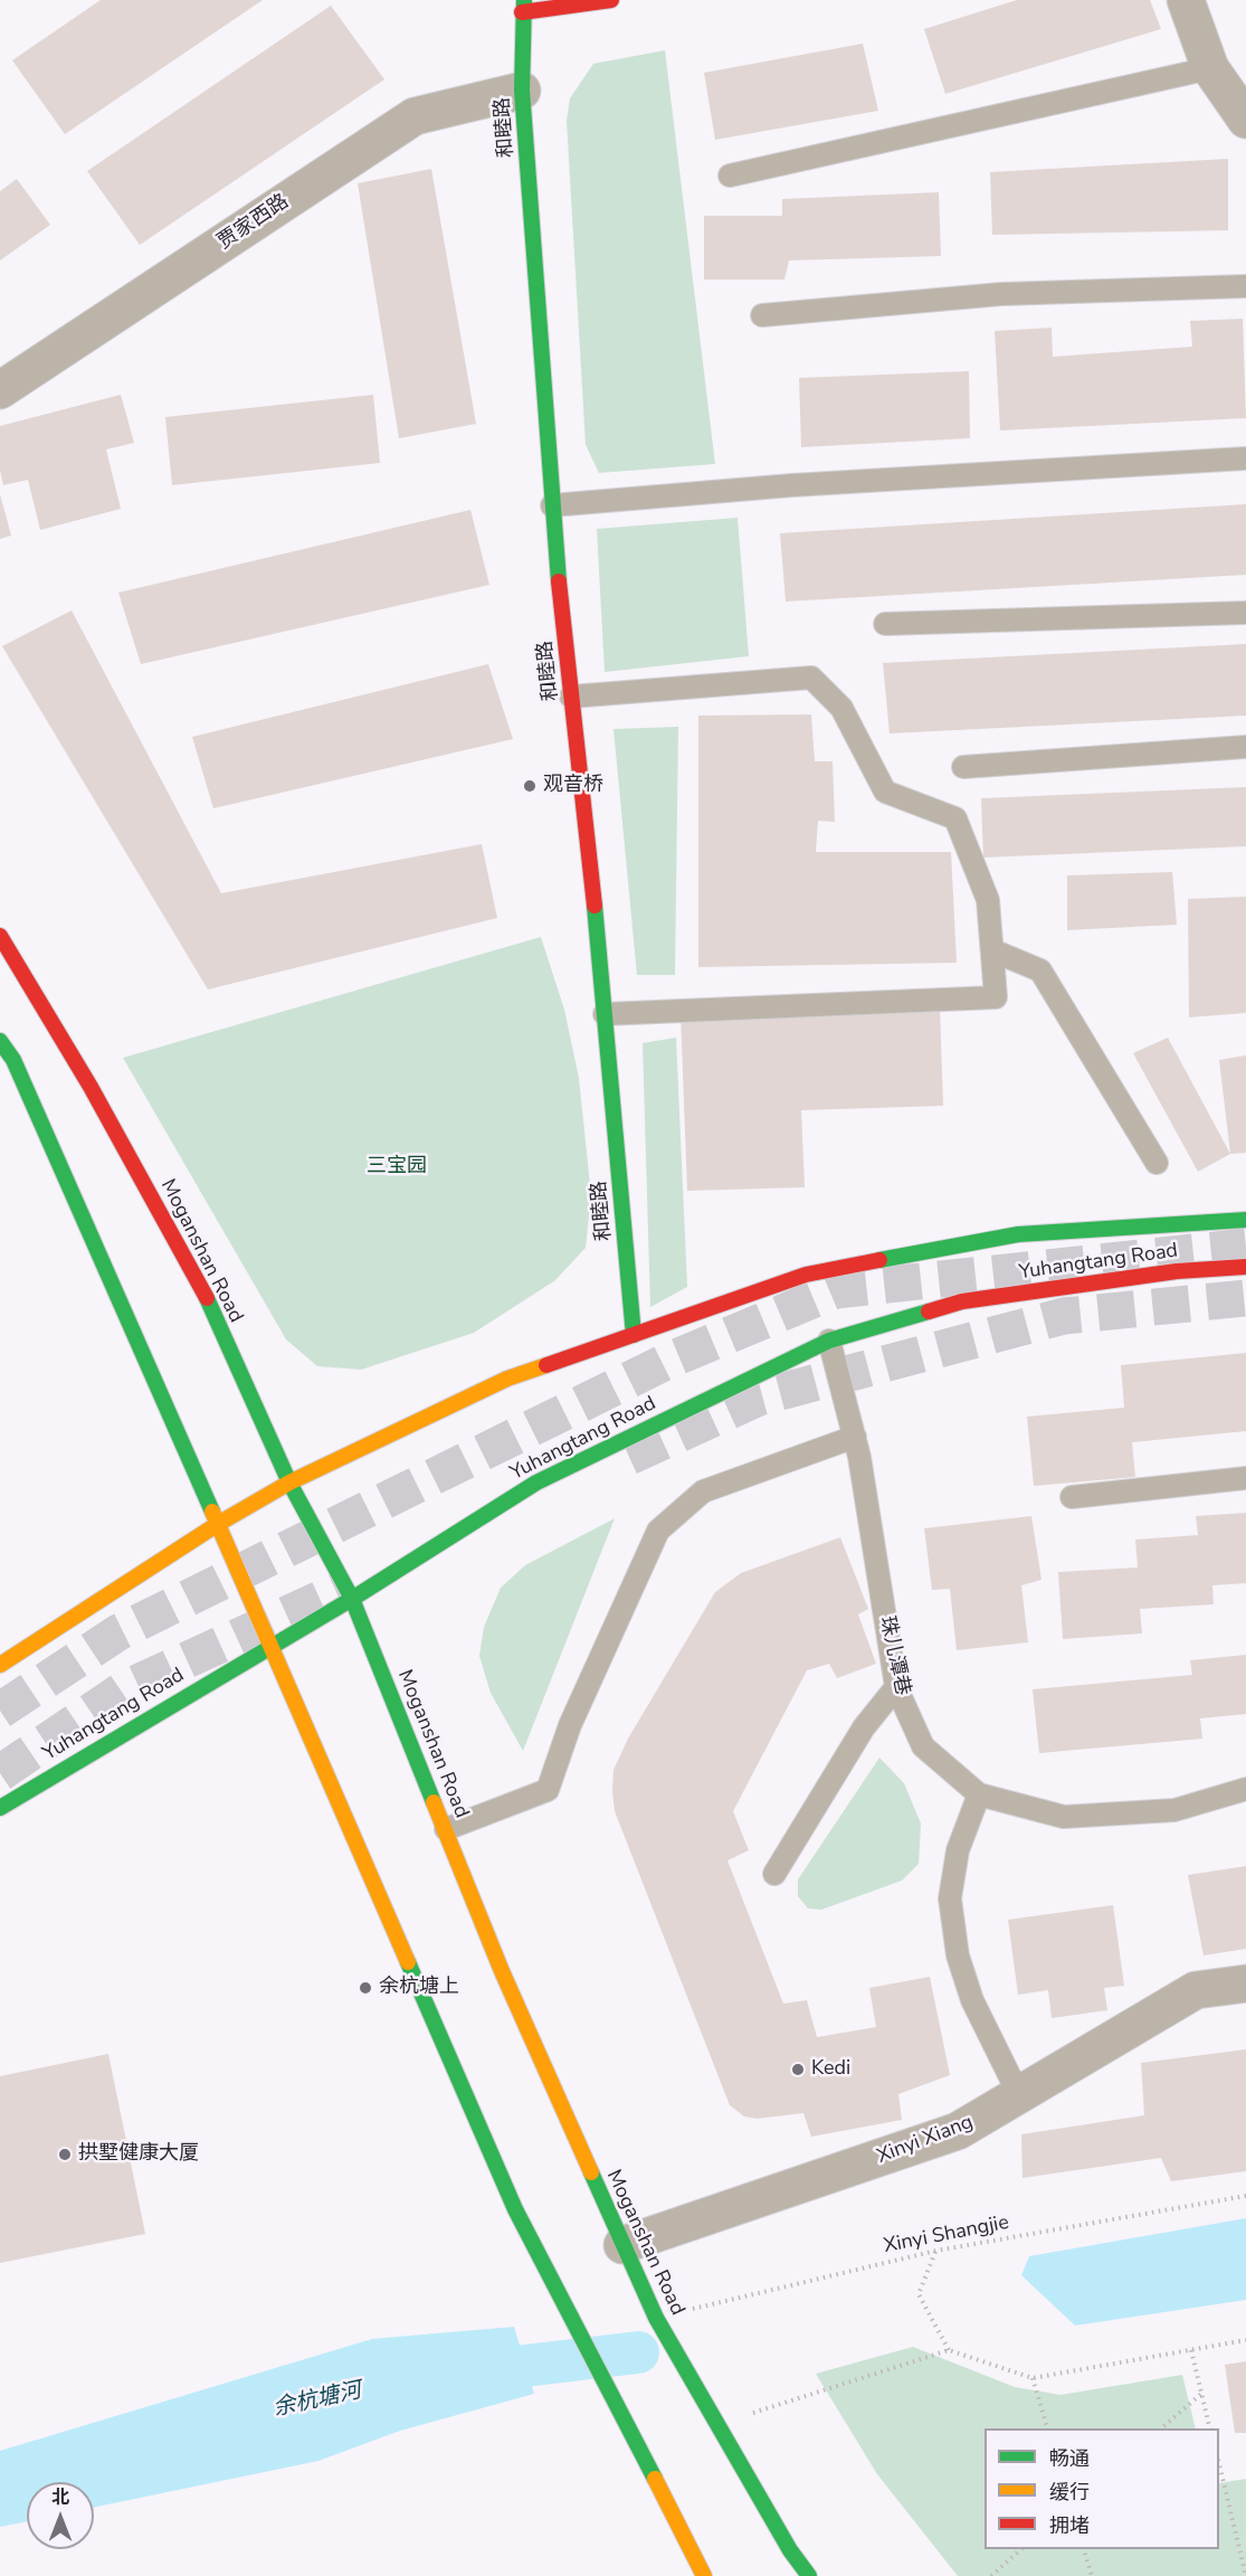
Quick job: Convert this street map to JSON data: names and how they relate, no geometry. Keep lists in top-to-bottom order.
{
  "streets": {
    "main road": ["和睦路", "Moganshan Road", "Yuhangtang Road"],
    "street": ["贾家西路", "Xinyi Xiang"],
    "lane": ["珠儿潭巷"],
    "path": ["Xinyi Shangjie"]
  },
  "crossings": [
    ["和睦路", "贾家西路"],
    ["和睦路", "Yuhangtang Road"],
    ["Moganshan Road", "Yuhangtang Road"],
    ["Moganshan Road", "Xinyi Xiang"],
    ["Moganshan Road", "Xinyi Shangjie"],
    ["Yuhangtang Road", "珠儿潭巷"]
  ],
  "water": ["余杭塘河"],
  "parks": ["三宝园"],
  "places": [
    "观音桥",
    "余杭塘上",
    "Kedi",
    "拱墅健康大厦"
  ],
  "legend": ["畅通", "缓行", "拥堵"],
  "north": "top"
}
